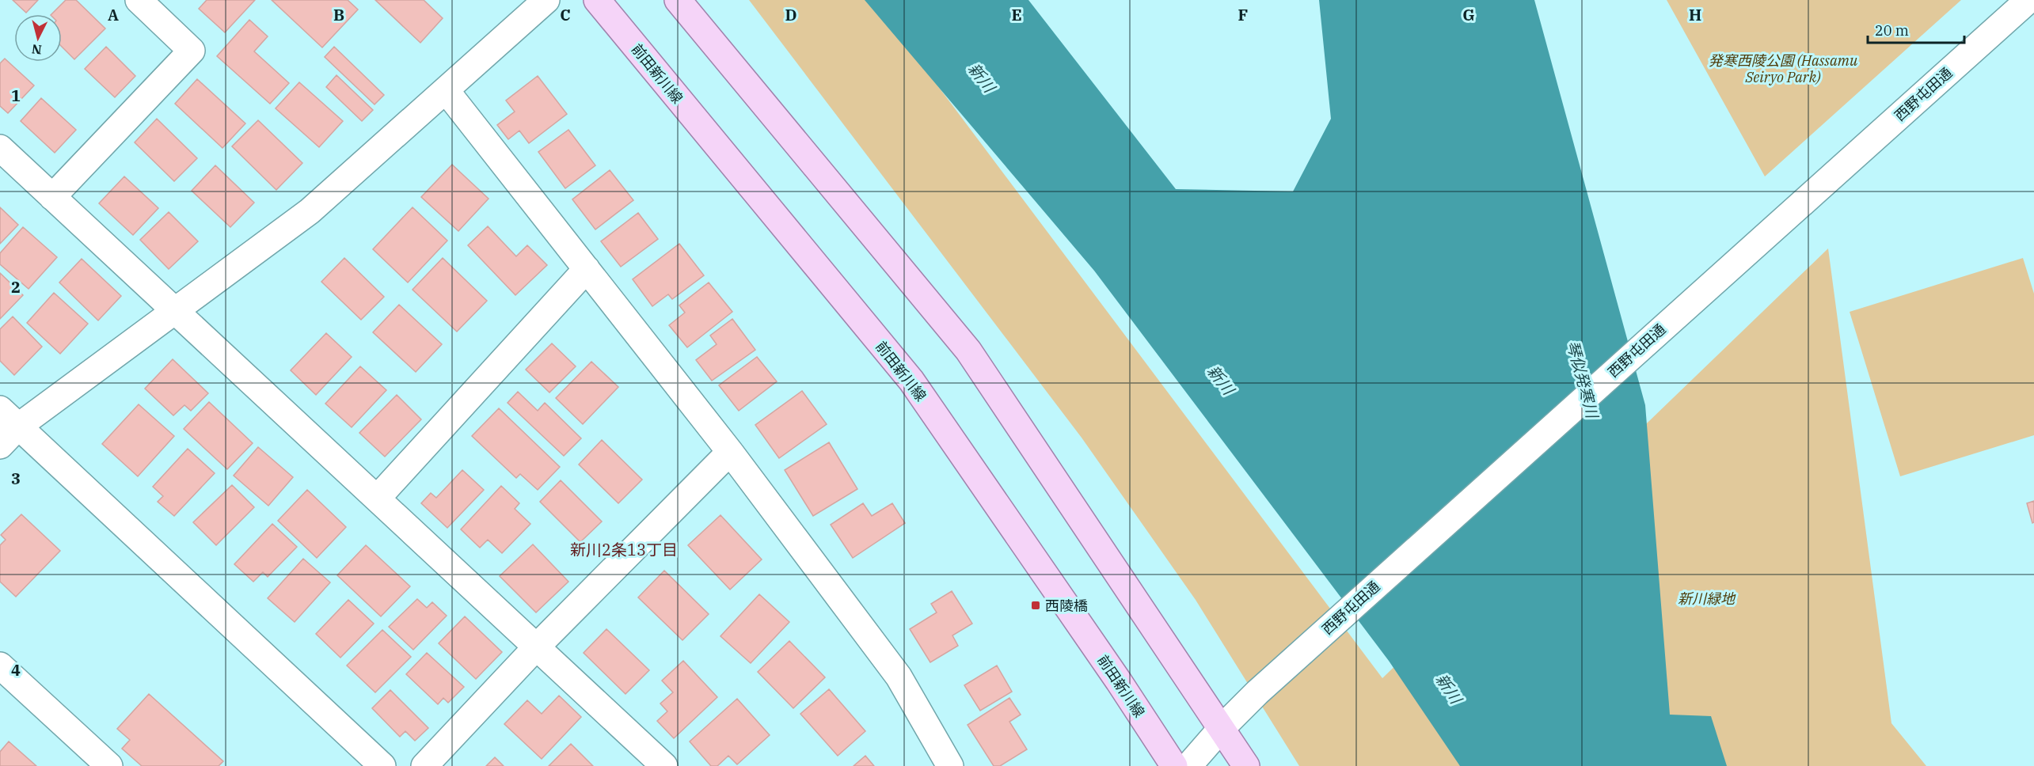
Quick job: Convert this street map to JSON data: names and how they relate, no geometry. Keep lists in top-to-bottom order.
{
  "streets": {
    "main road": ["前田新川線"],
    "street": ["西野屯田通"]
  },
  "districts": ["新川2条13丁目"],
  "water": ["新川", "琴似発寒川"],
  "parks": ["発寒西陵公園 (Hassamu Seiryo Park)", "新川緑地"],
  "places": {
    "transit": ["西陵橋"]
  },
  "scale_bar": "20 m",
  "north": "bottom",
  "grid": {
    "columns": [
      "A",
      "B",
      "C",
      "D",
      "E",
      "F",
      "G",
      "H"
    ],
    "rows": [
      "1",
      "2",
      "3",
      "4"
    ]
  }
}
